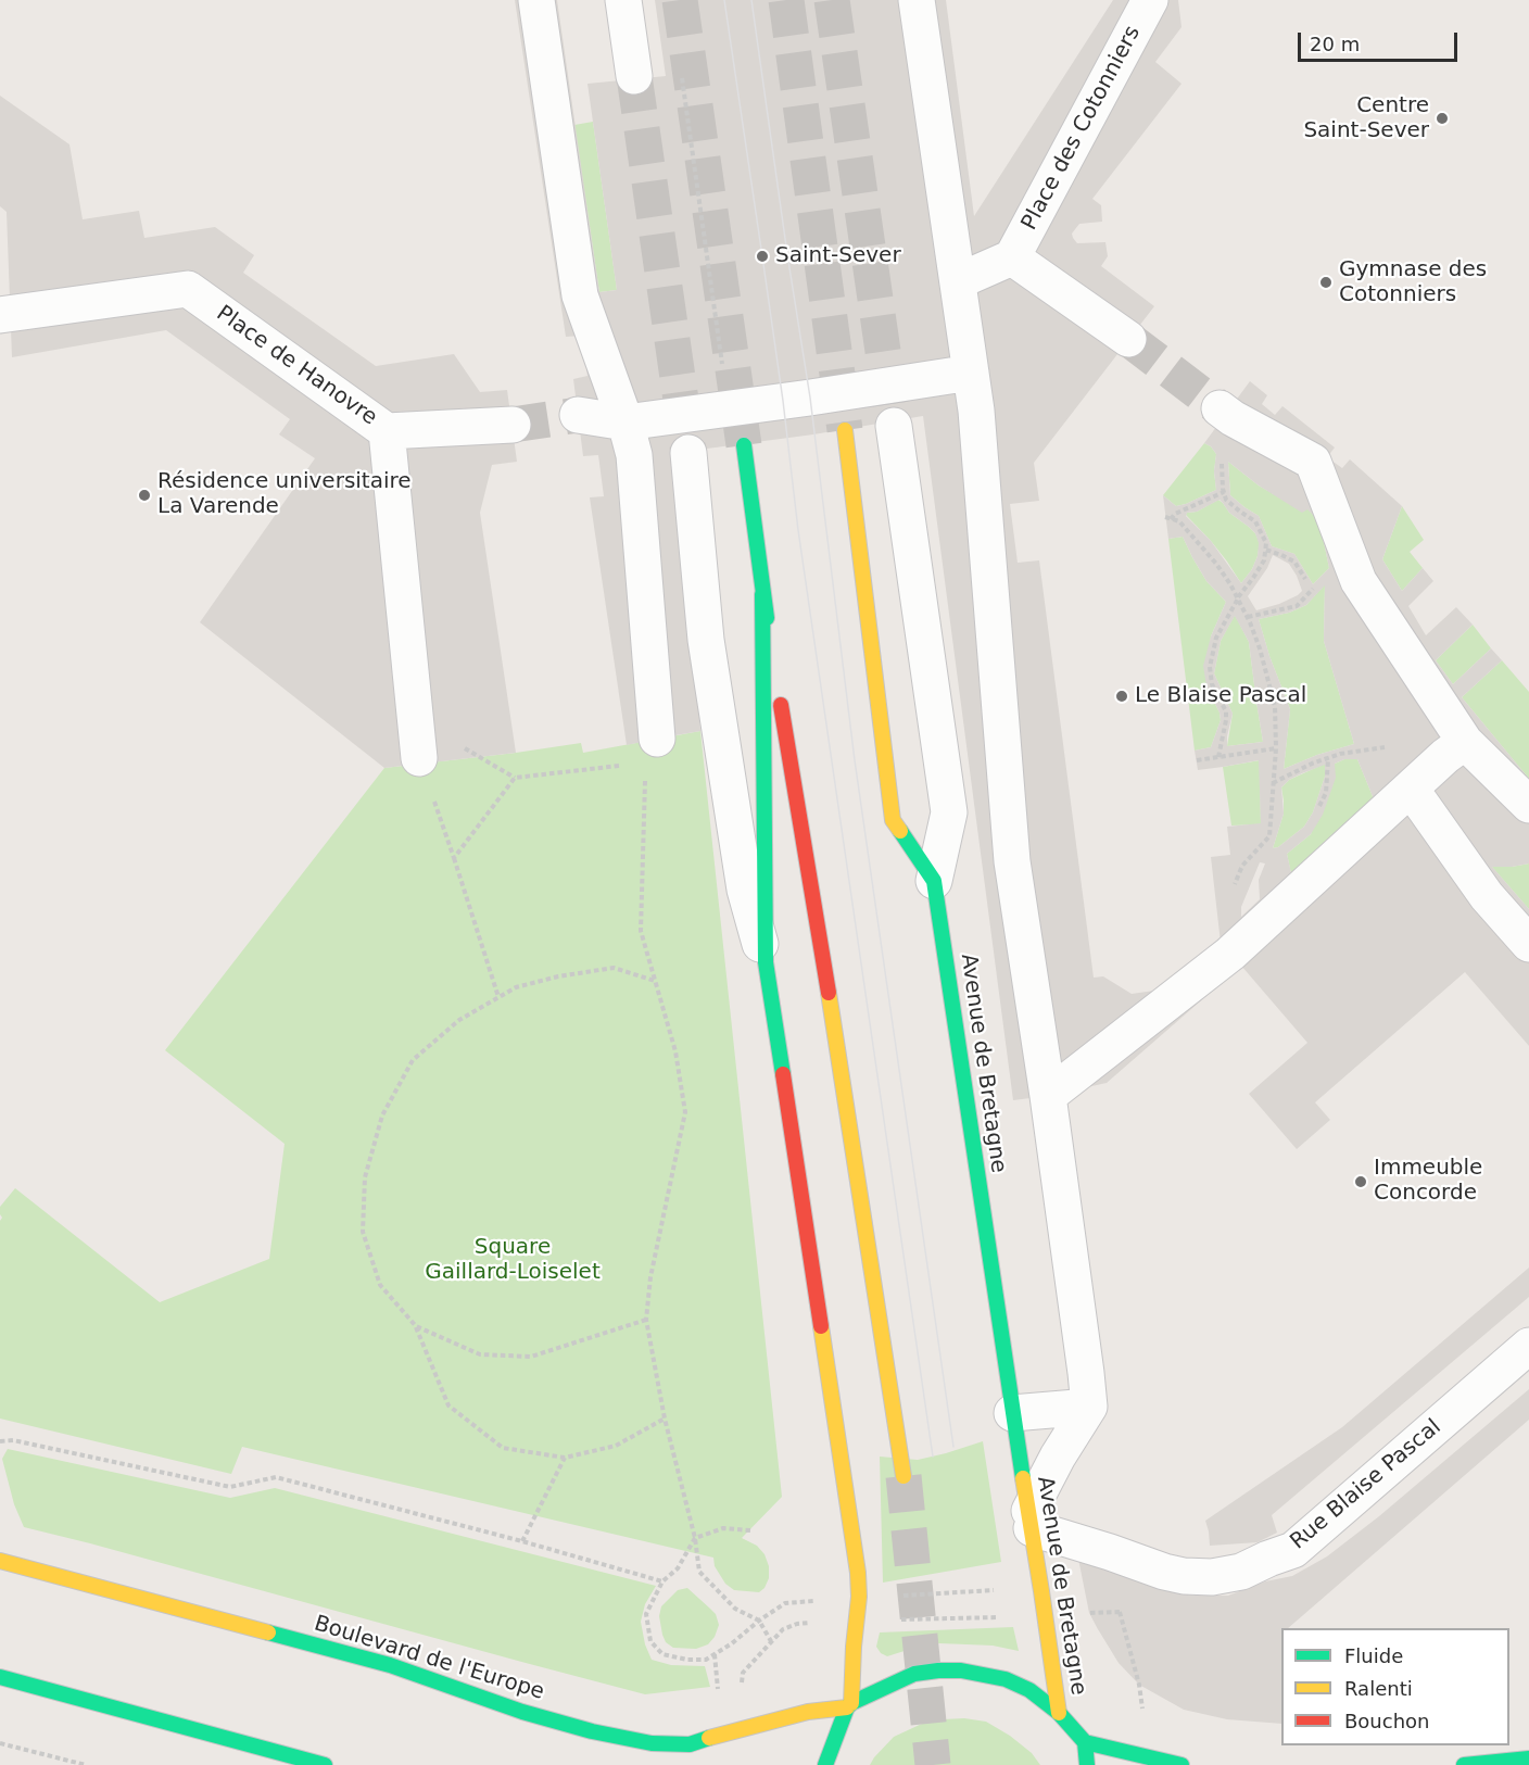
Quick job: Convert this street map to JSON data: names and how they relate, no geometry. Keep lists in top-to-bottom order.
{
  "streets": {
    "street": [
      "Place des Cotonniers",
      "Place de Hanovre",
      "Avenue de Bretagne",
      "Rue Blaise Pascal",
      "Boulevard de l'Europe"
    ]
  },
  "crossings": [
    ["Avenue de Bretagne", "Rue Blaise Pascal"],
    ["Avenue de Bretagne", "Boulevard de l'Europe"]
  ],
  "parks": ["Square Gaillard-Loiselet"],
  "places": [
    "Centre Saint-Sever",
    "Saint-Sever",
    "Gymnase des Cotonniers",
    "Résidence universitaire La Varende",
    "Le Blaise Pascal",
    "Immeuble Concorde"
  ],
  "legend": ["Fluide", "Ralenti", "Bouchon"],
  "scale_bar": "20 m"
}
